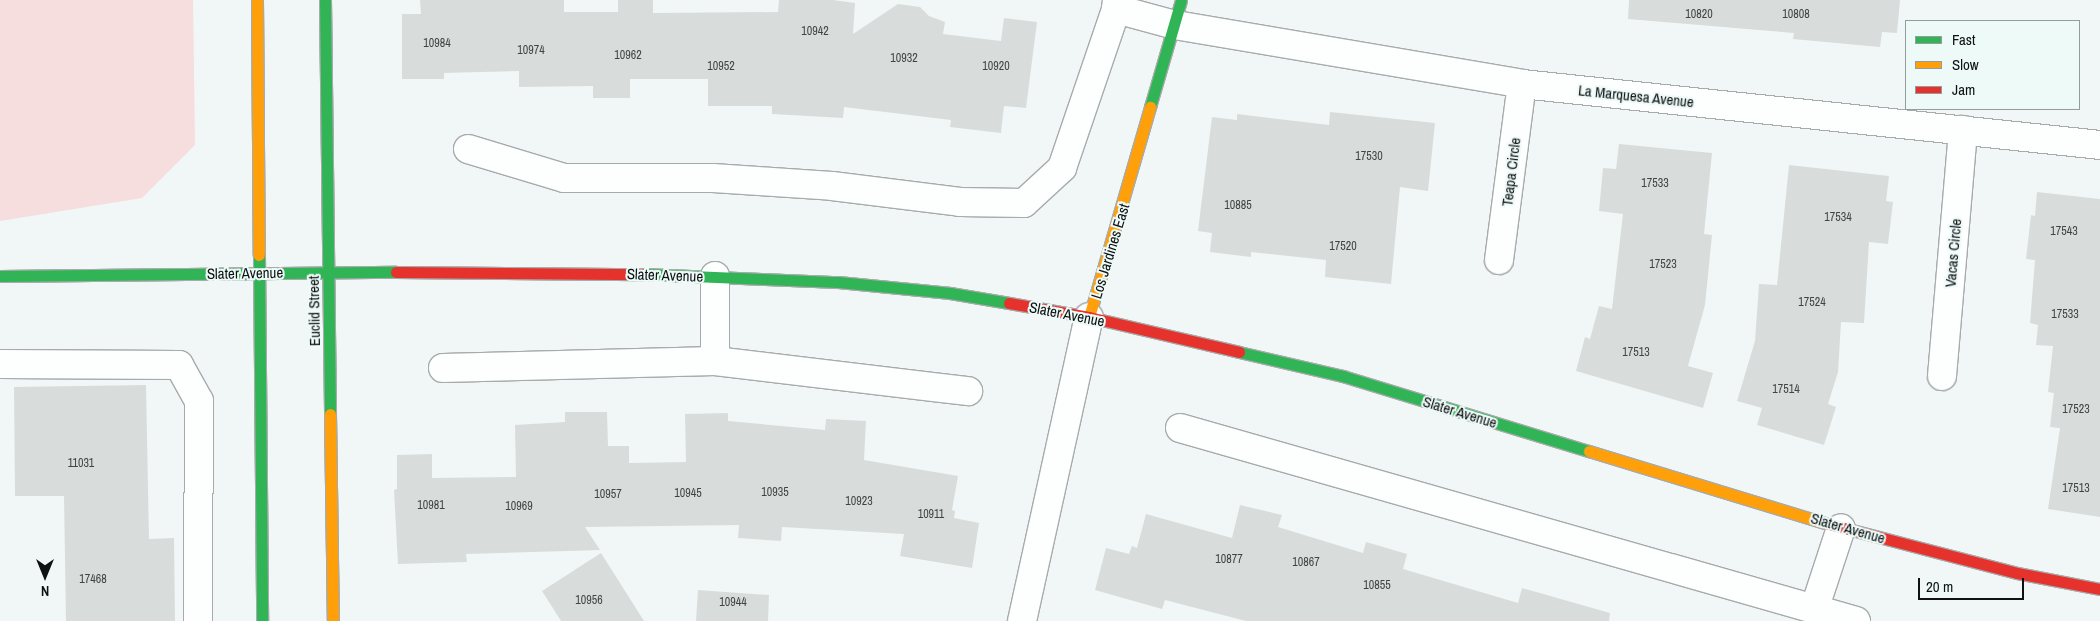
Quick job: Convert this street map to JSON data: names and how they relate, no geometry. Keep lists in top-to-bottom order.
{
  "streets": {
    "main road": ["Los Jardines East", "Slater Avenue", "Euclid Street"],
    "street": ["La Marquesa Avenue", "Teapa Circle", "Vacas Circle"]
  },
  "crossings": [
    ["La Marquesa Avenue", "Teapa Circle"],
    ["La Marquesa Avenue", "Los Jardines East"],
    ["La Marquesa Avenue", "Vacas Circle"],
    ["Los Jardines East", "Slater Avenue"],
    ["Slater Avenue", "Euclid Street"]
  ],
  "house_numbers": [
    "10820",
    "10808",
    "10942",
    "10984",
    "10974",
    "10962",
    "10932",
    "10952",
    "10920",
    "17530",
    "17533",
    "10885",
    "17534",
    "17543",
    "17520",
    "17523",
    "17524",
    "17533",
    "17513",
    "17514",
    "17523",
    "11031",
    "17513",
    "10935",
    "10945",
    "10957",
    "10923",
    "10981",
    "10969",
    "10911",
    "10877",
    "10867",
    "17468",
    "10855",
    "10956",
    "10944"
  ],
  "legend": ["Fast", "Slow", "Jam"],
  "scale_bar": "20 m",
  "north": "bottom"
}
